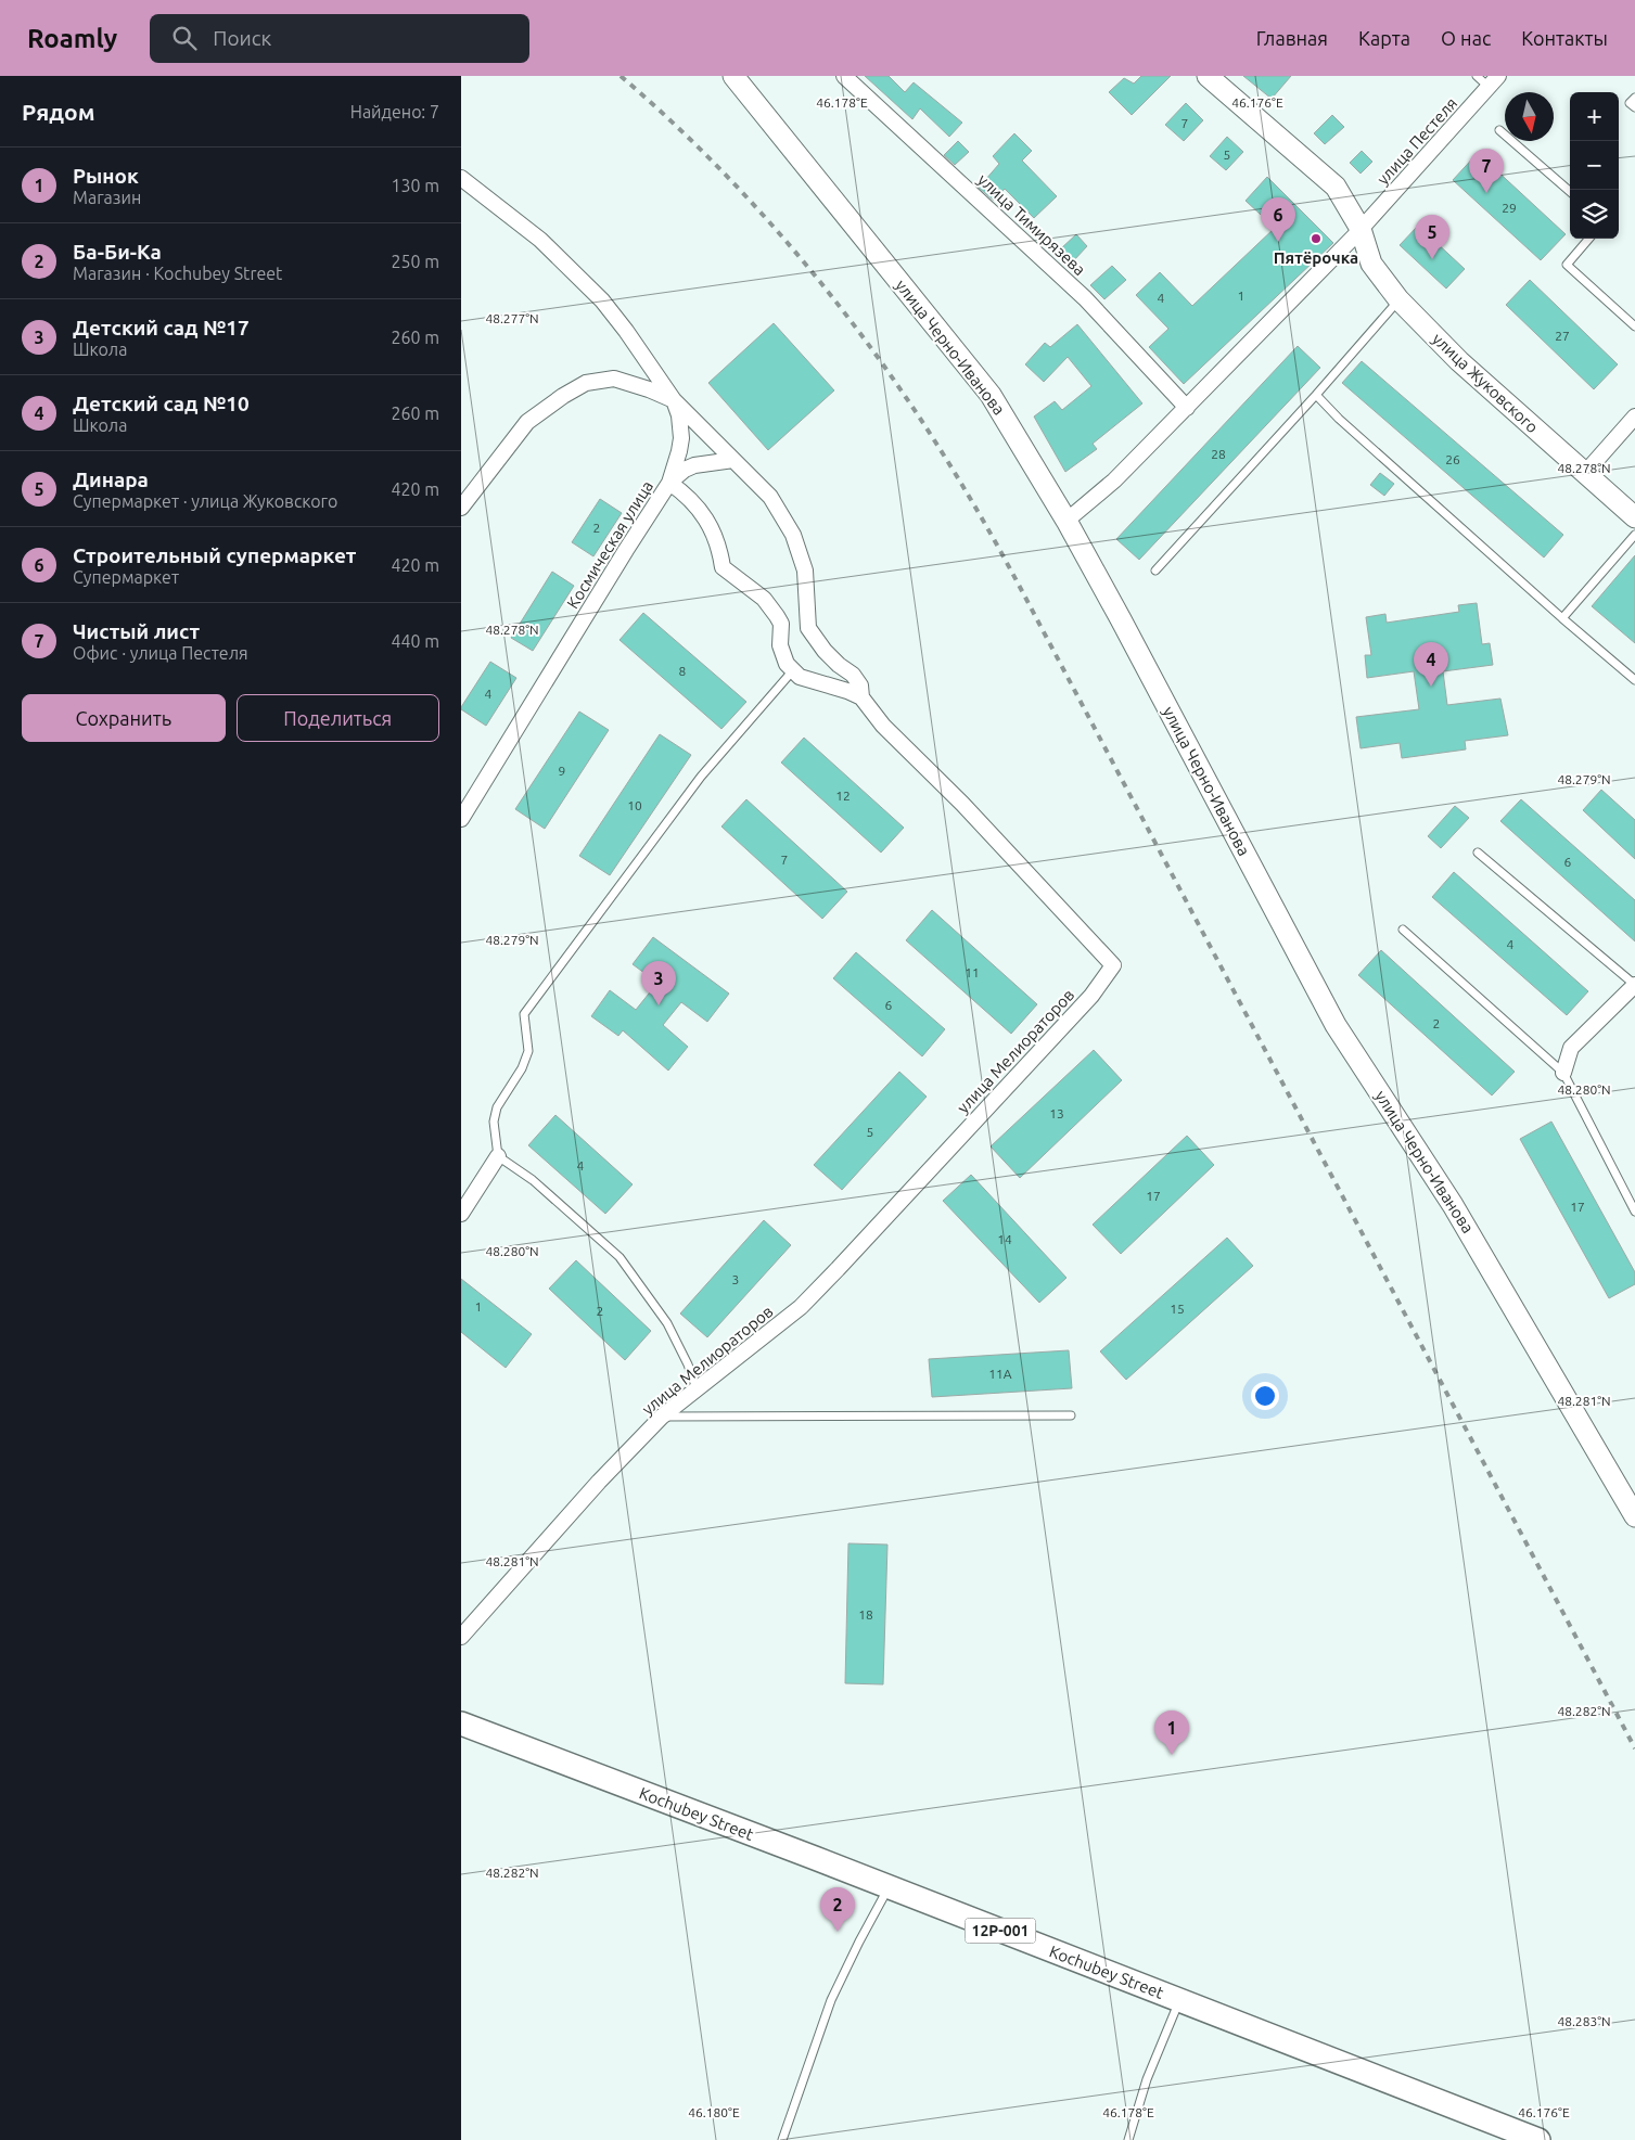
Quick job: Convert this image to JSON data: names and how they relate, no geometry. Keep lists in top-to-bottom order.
{
  "streets": {
    "main road": [
      "улица Черно-Иванова",
      "улица Жуковского",
      "Kochubey Street",
      "12Р-001"
    ],
    "street": [
      "улица Пестеля",
      "улица Тимирязева",
      "Космическая улица",
      "улица Мелиораторов"
    ]
  },
  "crossings": [
    ["улица Пестеля", "улица Тимирязева"],
    ["улица Пестеля", "улица Черно-Иванова"],
    ["улица Пестеля", "улица Жуковского"]
  ],
  "places": ["Пятёрочка"],
  "house_numbers": [
    "7",
    "5",
    "29",
    "1",
    "4",
    "27",
    "28",
    "26",
    "2",
    "8",
    "4",
    "9",
    "12",
    "10",
    "7",
    "6",
    "4",
    "11",
    "6",
    "2",
    "13",
    "5",
    "4",
    "17",
    "17",
    "14",
    "3",
    "1",
    "15",
    "2",
    "11А",
    "18"
  ],
  "north": "bottom",
  "page": {
    "header": "Roamly",
    "search": "Поиск",
    "nav": [
      "Главная",
      "Карта",
      "О нас",
      "Контакты"
    ],
    "heading": ["Рядом", "Найдено: 7"],
    "map_buttons": ["+", "−"],
    "list": [
      {
        "mark": "1",
        "name": "Рынок",
        "note": "Магазин",
        "value": "130 m"
      },
      {
        "mark": "2",
        "name": "Ба-Би-Ка",
        "note": "Магазин · Kochubey Street",
        "value": "250 m"
      },
      {
        "mark": "3",
        "name": "Детский сад №17",
        "note": "Школа",
        "value": "260 m"
      },
      {
        "mark": "4",
        "name": "Детский сад №10",
        "note": "Школа",
        "value": "260 m"
      },
      {
        "mark": "5",
        "name": "Динара",
        "note": "Супермаркет · улица Жуковского",
        "value": "420 m"
      },
      {
        "mark": "6",
        "name": "Строительный супермаркет",
        "note": "Супермаркет",
        "value": "420 m"
      },
      {
        "mark": "7",
        "name": "Чистый лист",
        "note": "Офис · улица Пестеля",
        "value": "440 m"
      }
    ],
    "pins": [
      "7",
      "6",
      "5",
      "4",
      "3",
      "1",
      "2"
    ],
    "buttons": ["Сохранить", "Поделиться"]
  },
  "coordinates": [
    "46.178°E",
    "46.176°E",
    "48.277°N",
    "48.278°N",
    "48.279°N",
    "48.280°N",
    "48.281°N",
    "48.282°N",
    "48.283°N",
    "46.180°E"
  ]
}
